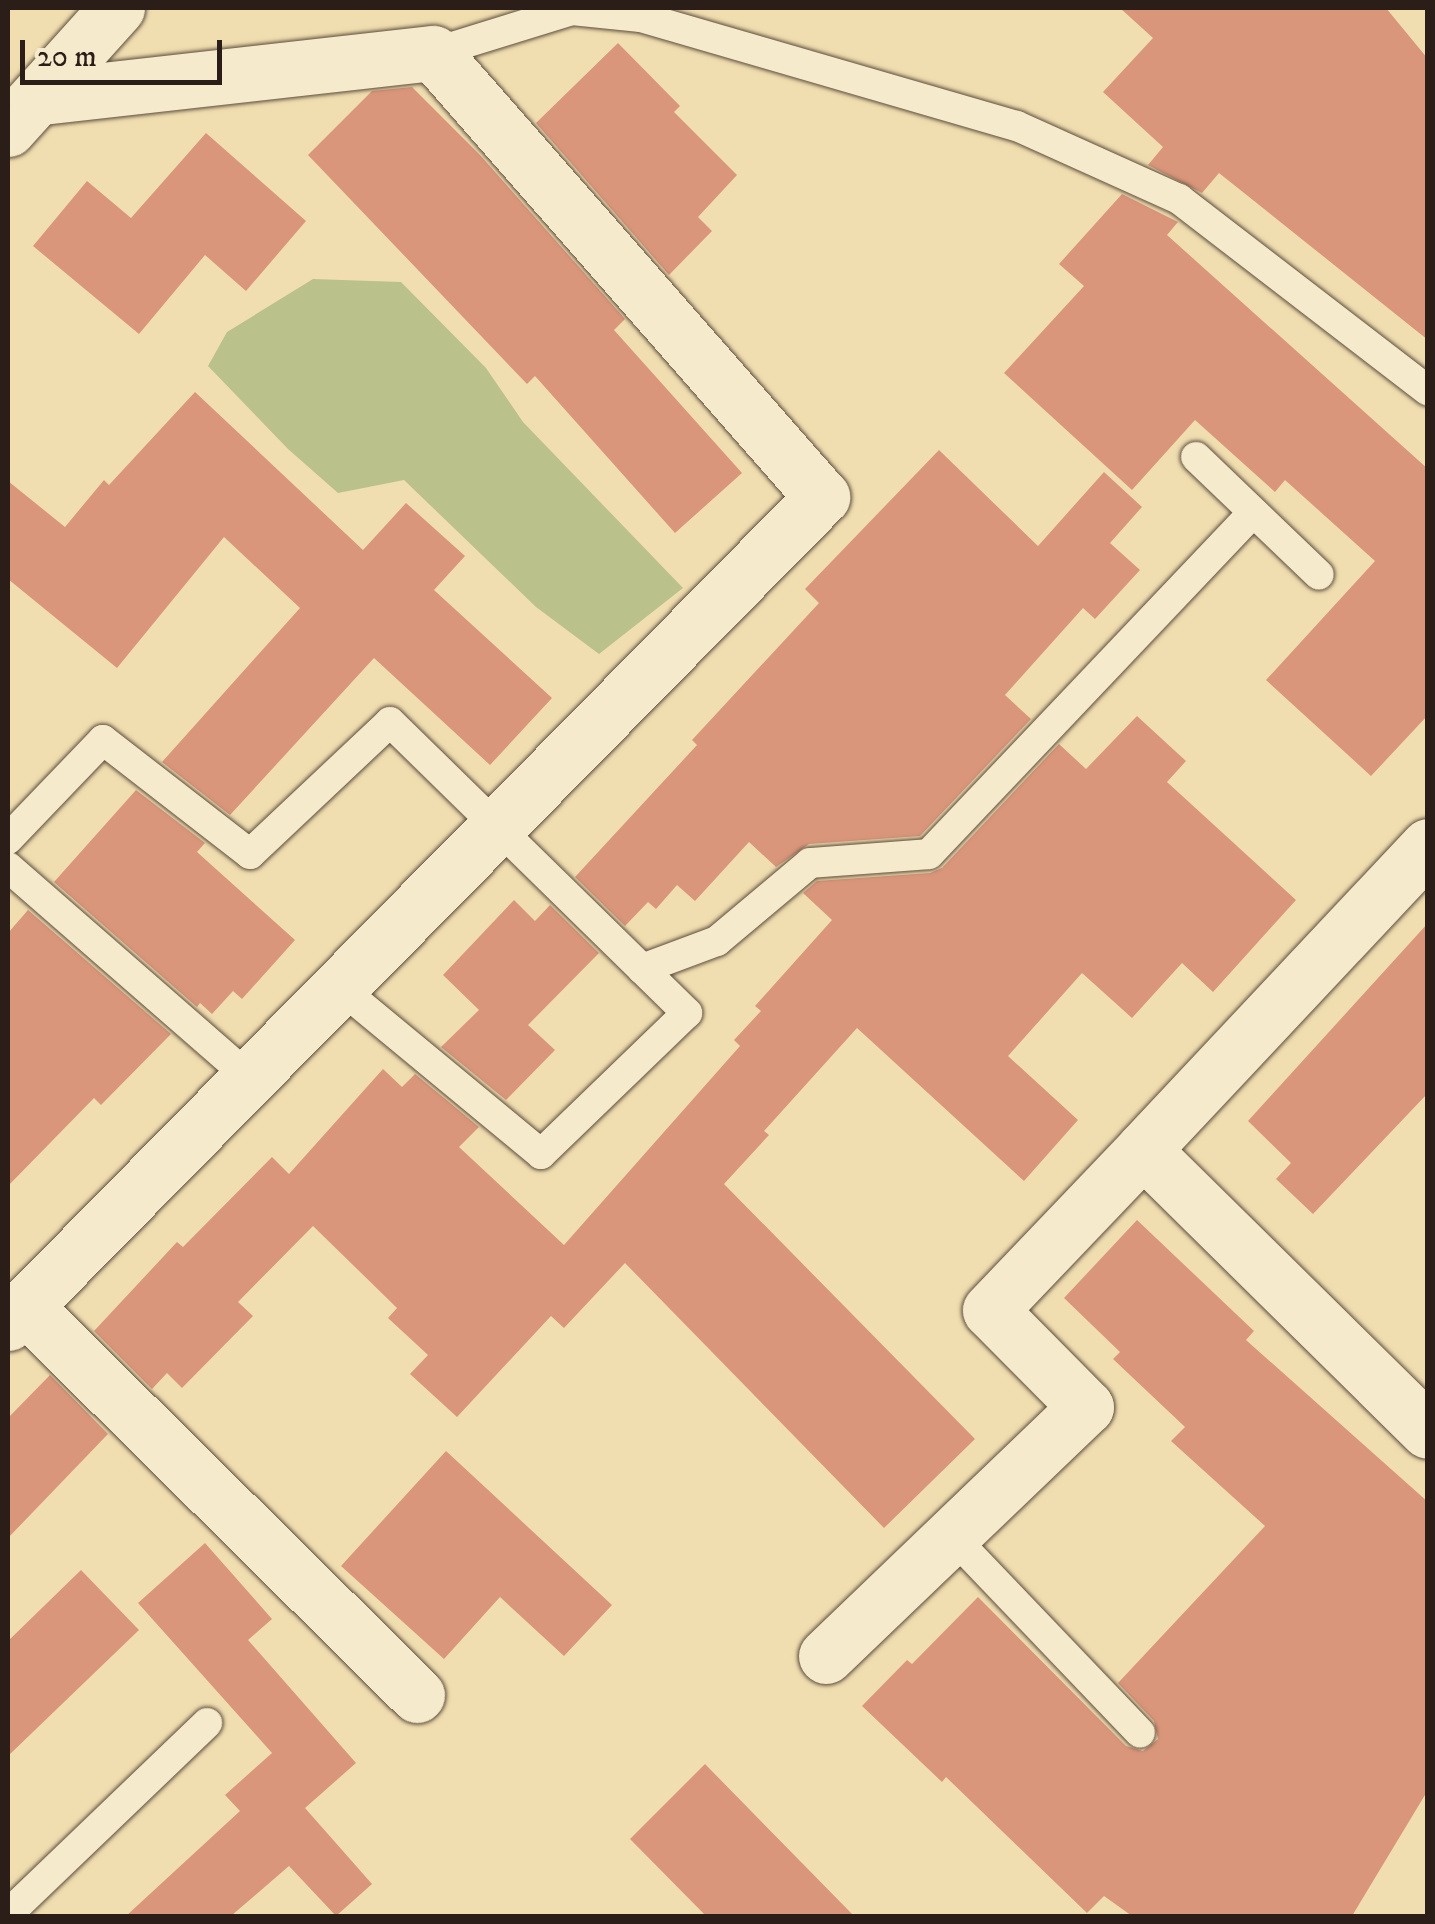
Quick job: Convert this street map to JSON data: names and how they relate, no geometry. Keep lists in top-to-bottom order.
{
  "scale_bar": "20 m"
}
